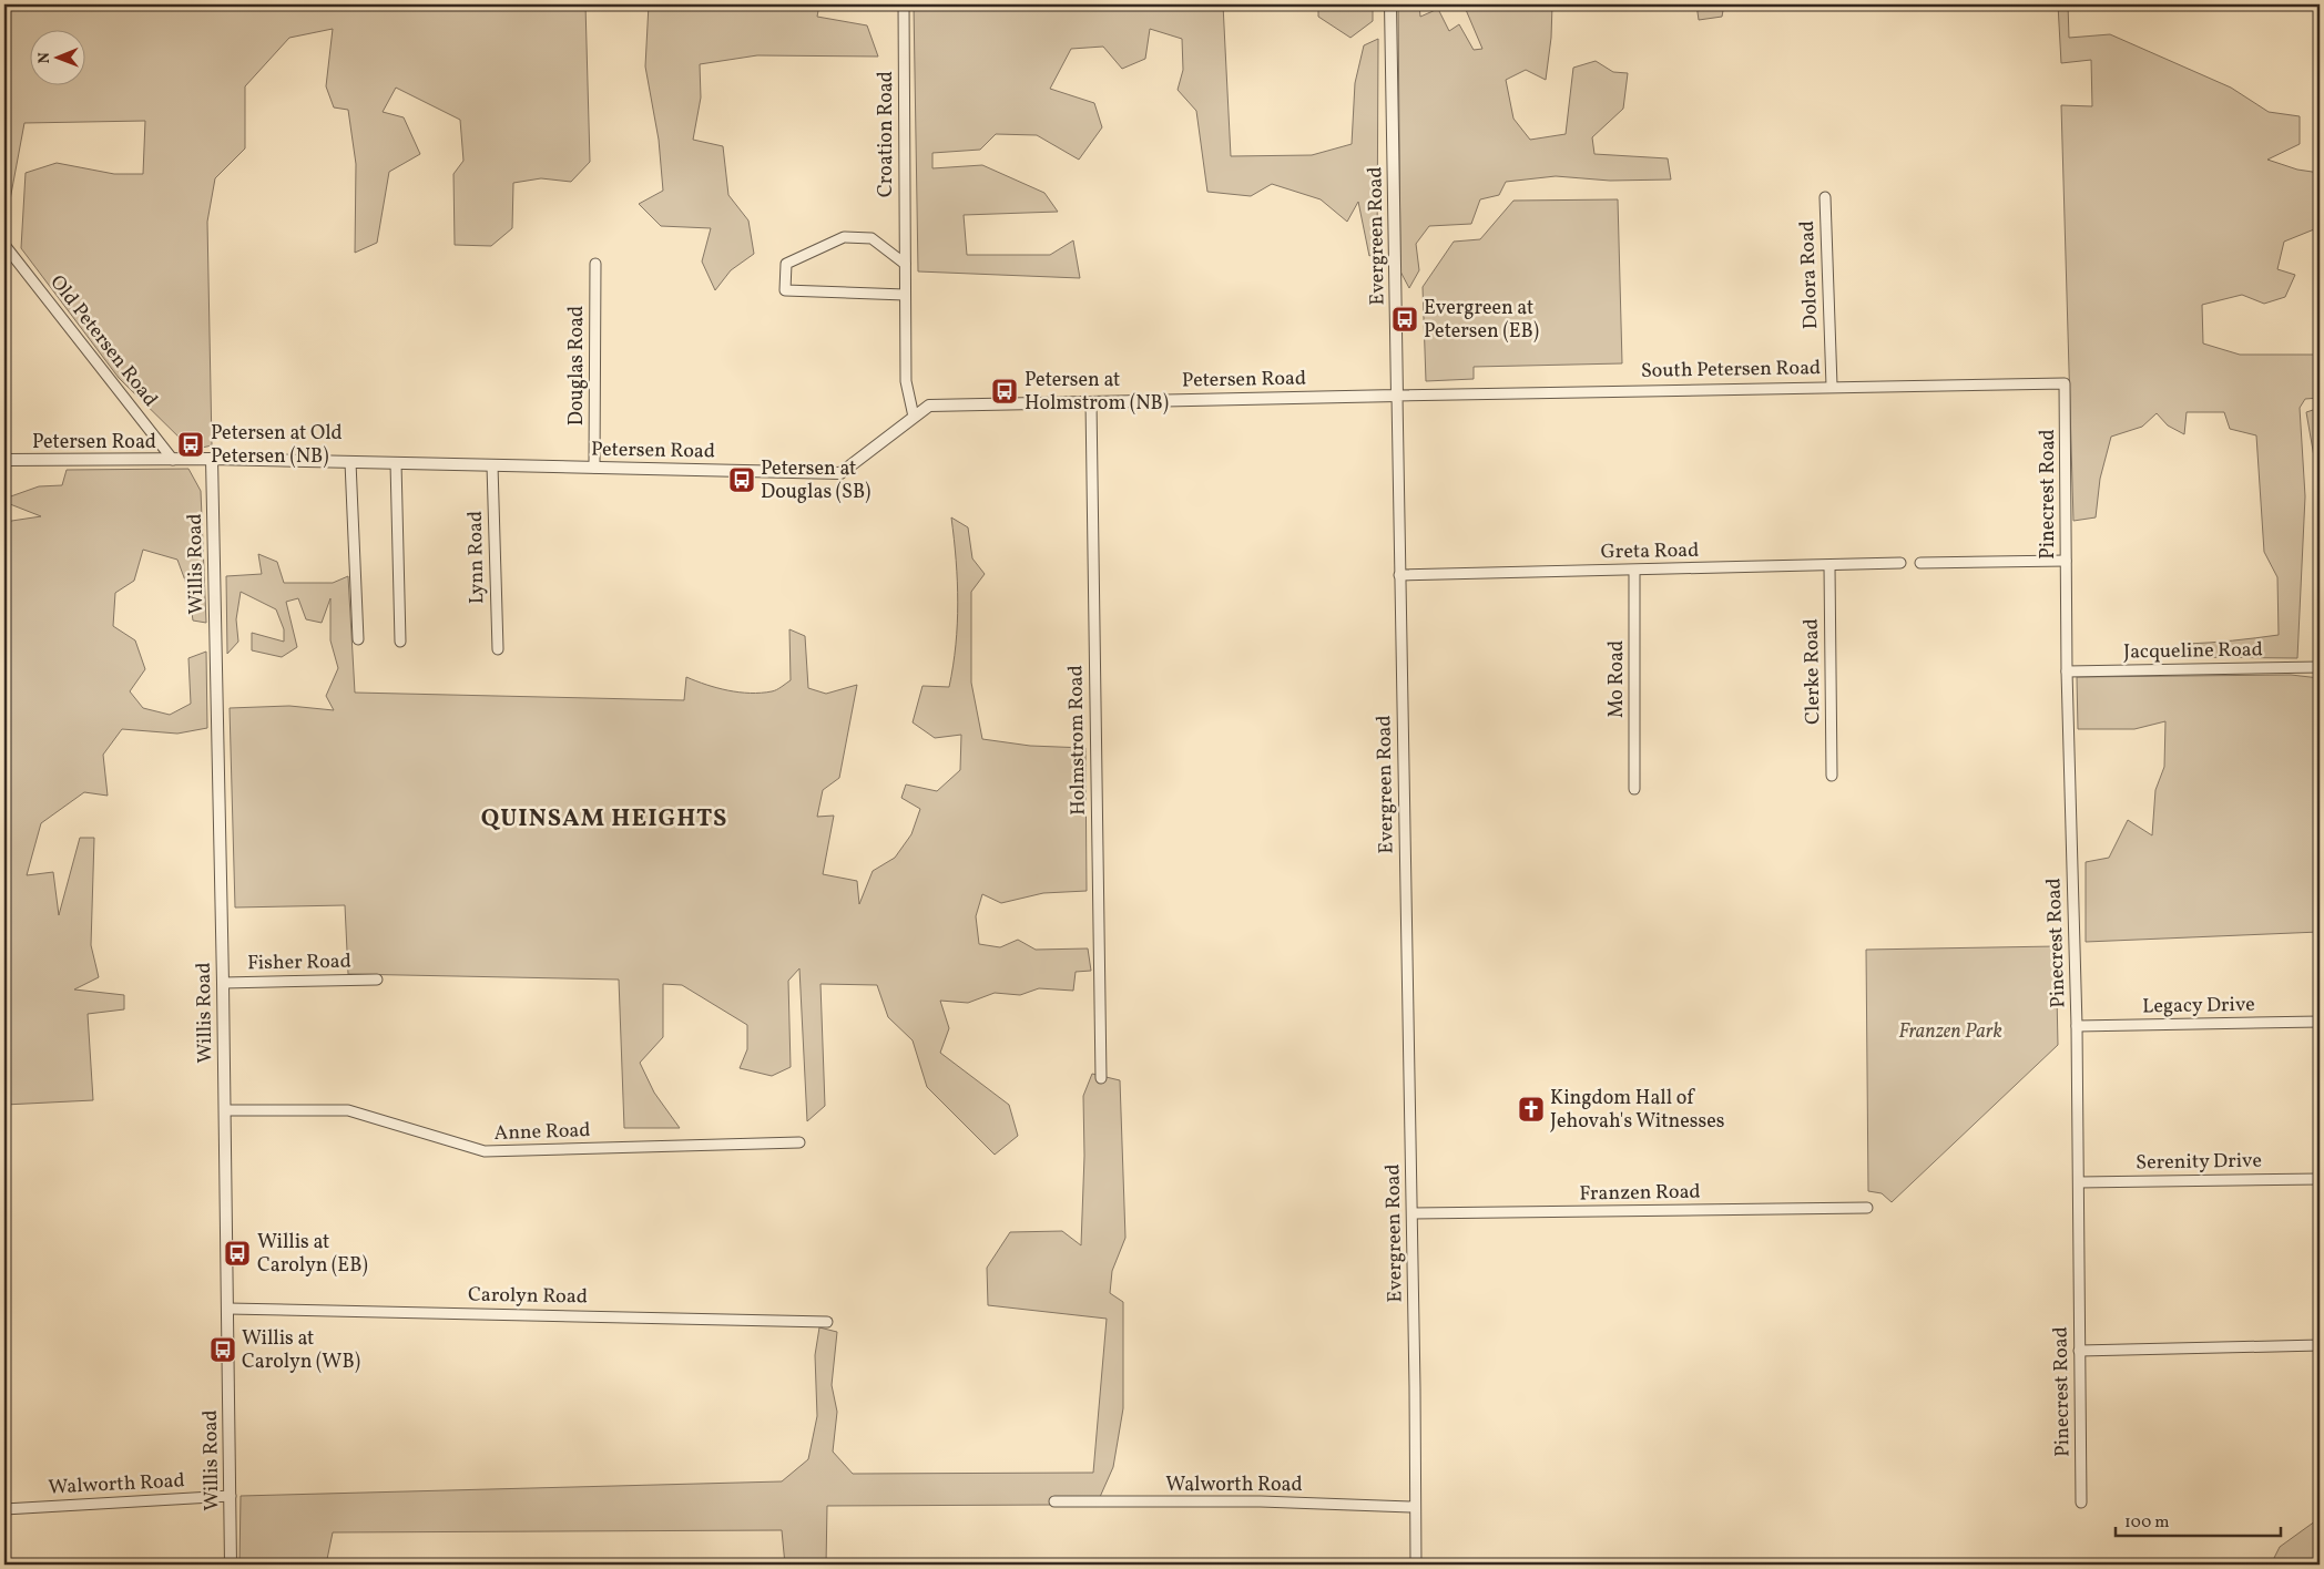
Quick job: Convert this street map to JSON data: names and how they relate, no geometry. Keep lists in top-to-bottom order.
{
  "streets": {
    "street": [
      "Croation Road",
      "Evergreen Road",
      "Dolora Road",
      "Old Petersen Road",
      "Douglas Road",
      "South Petersen Road",
      "Petersen Road",
      "Pinecrest Road",
      "Greta Road",
      "Lynn Road",
      "Willis Road",
      "Jacqueline Road",
      "Clerke Road",
      "Mo Road",
      "Holmstrom Road",
      "Fisher Road",
      "Legacy Drive",
      "Anne Road",
      "Serenity Drive",
      "Franzen Road",
      "Carolyn Road",
      "Walworth Road"
    ]
  },
  "crossings": [
    ["Croation Road", "Petersen Road"],
    ["Evergreen Road", "South Petersen Road"],
    ["Evergreen Road", "Petersen Road"],
    ["Evergreen Road", "Greta Road"],
    ["Evergreen Road", "Franzen Road"],
    ["Evergreen Road", "Walworth Road"],
    ["Dolora Road", "South Petersen Road"],
    ["Old Petersen Road", "Petersen Road"],
    ["Douglas Road", "Petersen Road"],
    ["South Petersen Road", "Petersen Road"],
    ["South Petersen Road", "Pinecrest Road"],
    ["Petersen Road", "Lynn Road"],
    ["Petersen Road", "Willis Road"],
    ["Petersen Road", "Holmstrom Road"],
    ["Pinecrest Road", "Jacqueline Road"],
    ["Pinecrest Road", "Legacy Drive"],
    ["Pinecrest Road", "Serenity Drive"],
    ["Greta Road", "Clerke Road"],
    ["Greta Road", "Mo Road"],
    ["Willis Road", "Fisher Road"],
    ["Willis Road", "Anne Road"],
    ["Willis Road", "Carolyn Road"],
    ["Willis Road", "Walworth Road"]
  ],
  "districts": ["QUINSAM HEIGHTS"],
  "parks": ["Franzen Park"],
  "places": {
    "bus stop": [
      "Evergreen at Petersen (EB)",
      "Petersen at Holmstrom (NB)",
      "Petersen at Old Petersen (NB)",
      "Petersen at Douglas (SB)",
      "Willis at Carolyn (EB)",
      "Willis at Carolyn (WB)"
    ],
    "church": ["Kingdom Hall of Jehovah's Witnesses"]
  },
  "scale_bar": "100 m",
  "north": "left"
}
